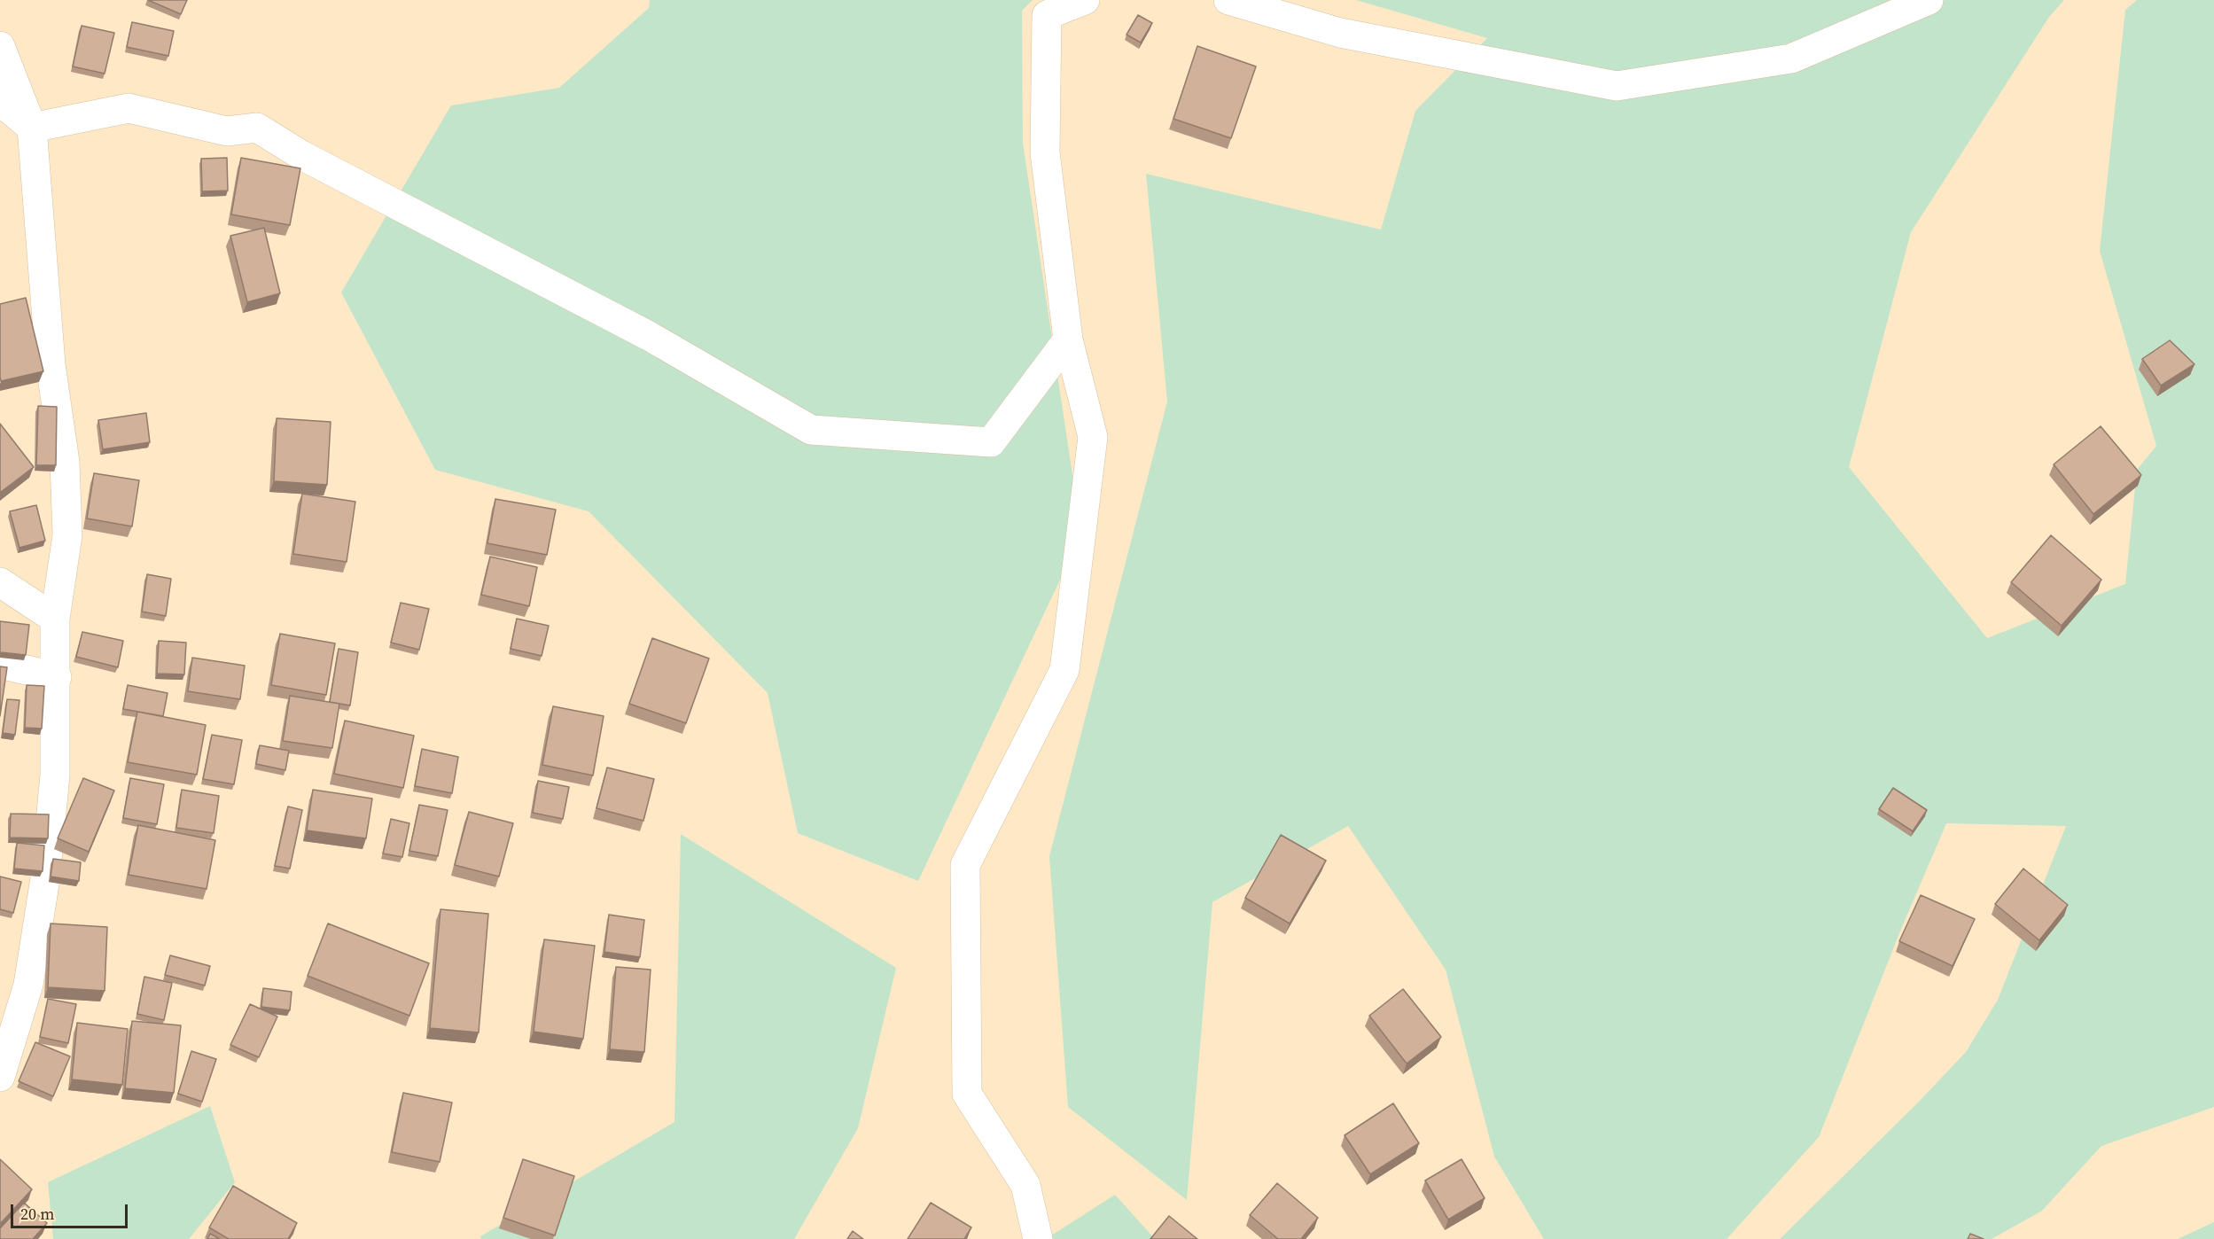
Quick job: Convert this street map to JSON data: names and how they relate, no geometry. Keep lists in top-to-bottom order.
{
  "scale_bar": "20 m"
}
